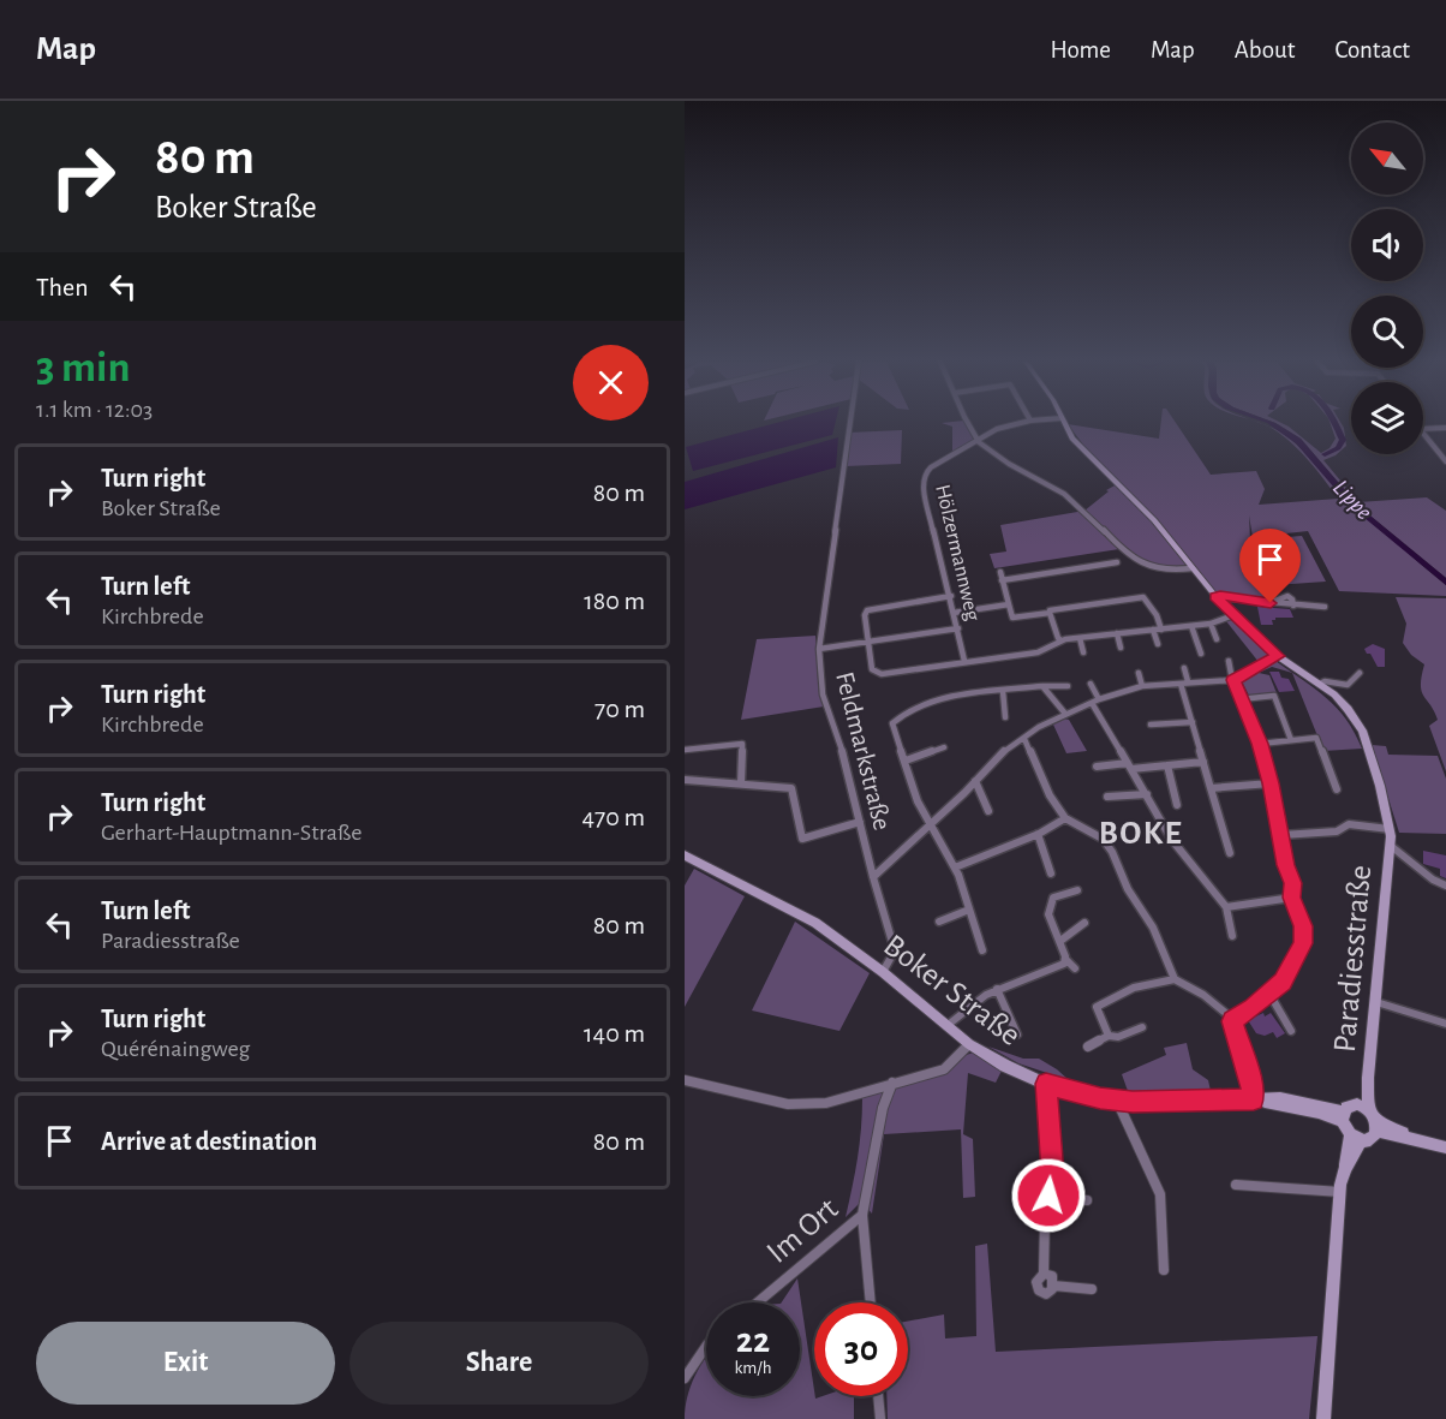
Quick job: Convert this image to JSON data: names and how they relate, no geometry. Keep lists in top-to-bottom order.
{
  "streets": {
    "main road": ["Paradiesstraße", "Boker Straße"],
    "street": ["Hölzermannweg", "Feldmarkstraße", "Im Ort"]
  },
  "crossings": [
    ["Feldmarkstraße", "Boker Straße"],
    ["Paradiesstraße", "Boker Straße"]
  ],
  "districts": ["BOKE"],
  "water": ["Lippe"],
  "north": "top left",
  "page": {
    "header": "Map",
    "nav": [
      "Home",
      "Map",
      "About",
      "Contact"
    ],
    "turn": ["80 m", "Boker Straße"],
    "then": "Then",
    "heading": ["3 min", "1.1 km · 12:03"],
    "list": [
      {
        "name": "Turn right",
        "note": "Boker Straße",
        "value": "80 m"
      },
      {
        "name": "Turn left",
        "note": "Kirchbrede",
        "value": "180 m"
      },
      {
        "name": "Turn right",
        "note": "Kirchbrede",
        "value": "70 m"
      },
      {
        "name": "Turn right",
        "note": "Gerhart-Hauptmann-Straße",
        "value": "470 m"
      },
      {
        "name": "Turn left",
        "note": "Paradiesstraße",
        "value": "80 m"
      },
      {
        "name": "Turn right",
        "note": "Quérénaingweg",
        "value": "140 m"
      },
      {
        "name": "Arrive at destination",
        "value": "80 m"
      }
    ],
    "speed": "22 km/h",
    "limit": "30",
    "buttons": ["Exit", "Share"]
  }
}
